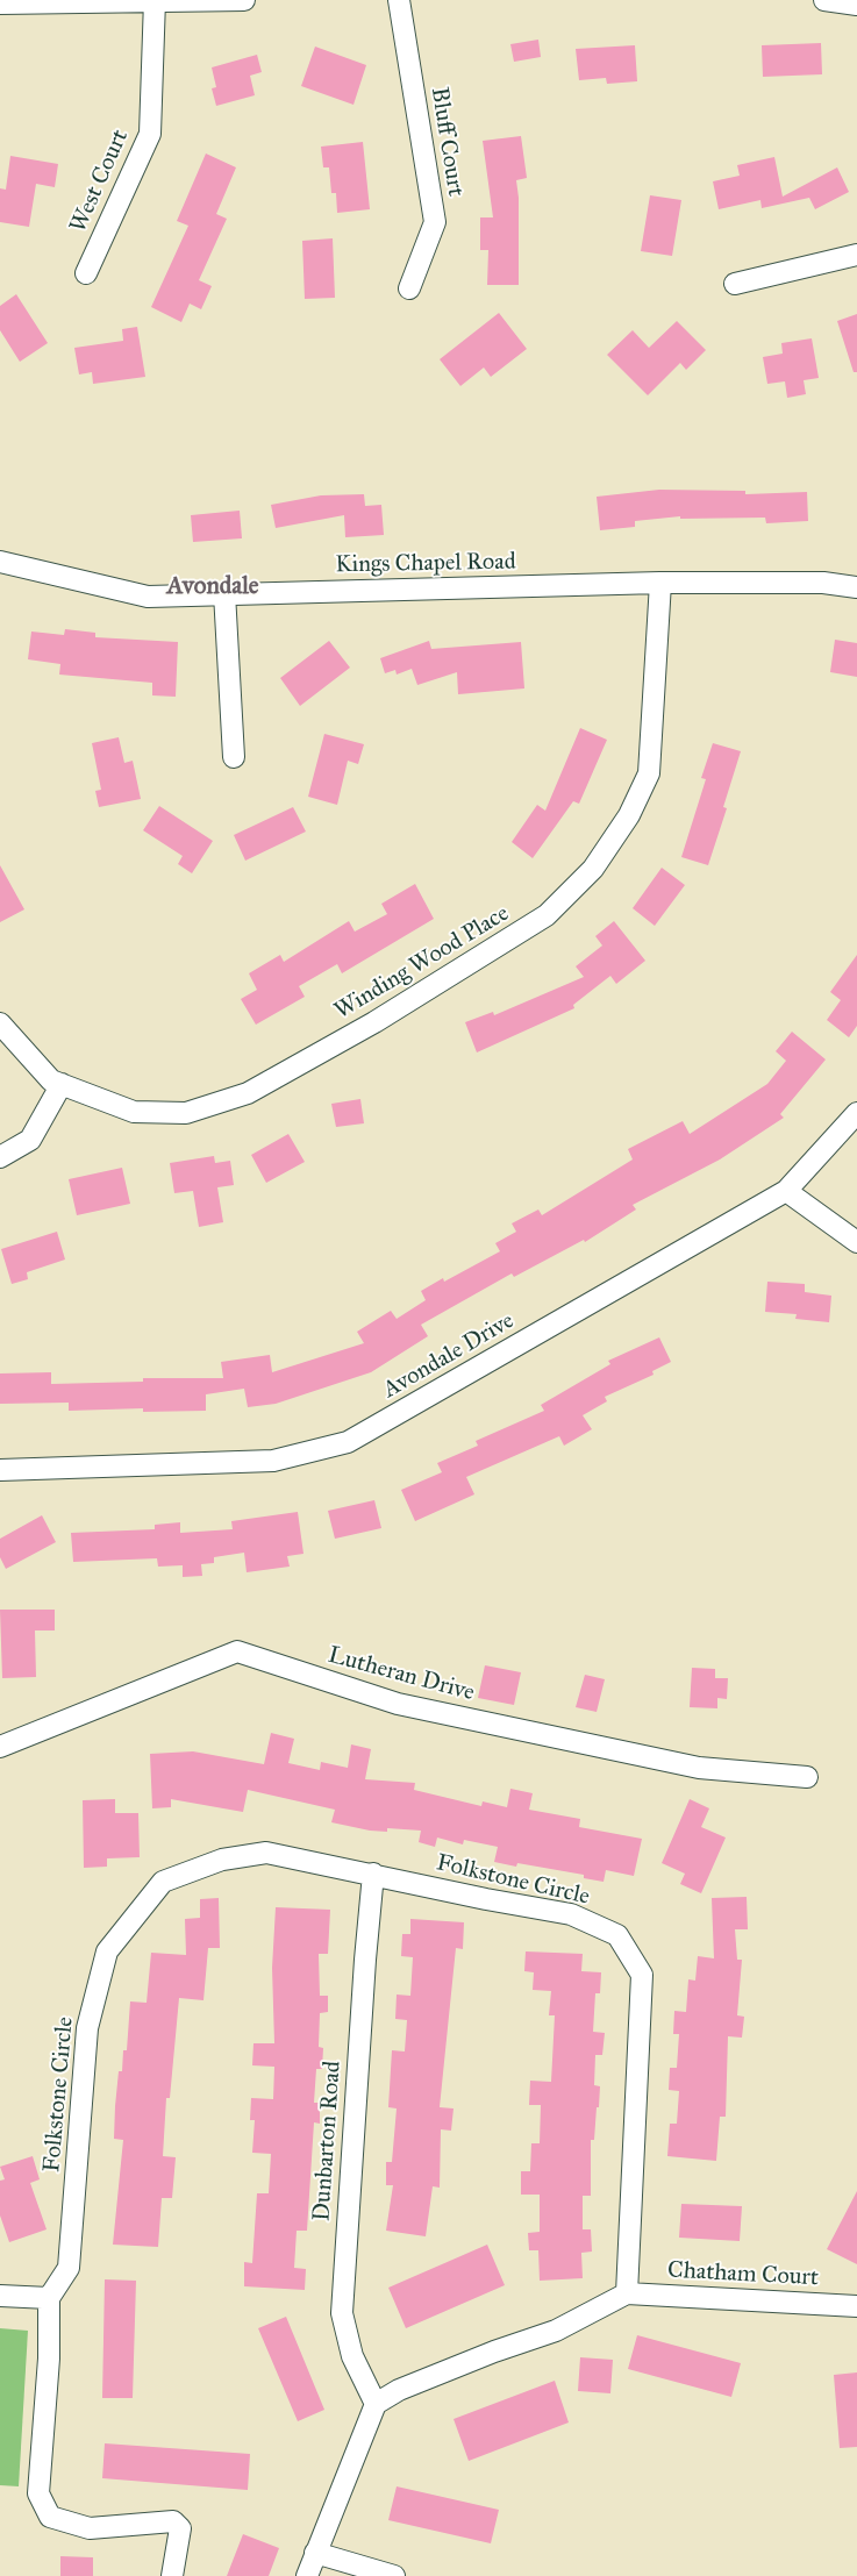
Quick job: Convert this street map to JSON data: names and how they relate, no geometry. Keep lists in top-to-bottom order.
{
  "streets": {
    "street": [
      "Bluff Court",
      "West Court",
      "Kings Chapel Road",
      "Winding Wood Place",
      "Avondale Drive",
      "Lutheran Drive",
      "Folkstone Circle",
      "Dunbarton Road",
      "Chatham Court"
    ]
  },
  "crossings": [
    ["Kings Chapel Road", "Winding Wood Place"],
    ["Folkstone Circle", "Dunbarton Road"],
    ["Folkstone Circle", "Chatham Court"]
  ],
  "districts": ["Avondale"]
}
